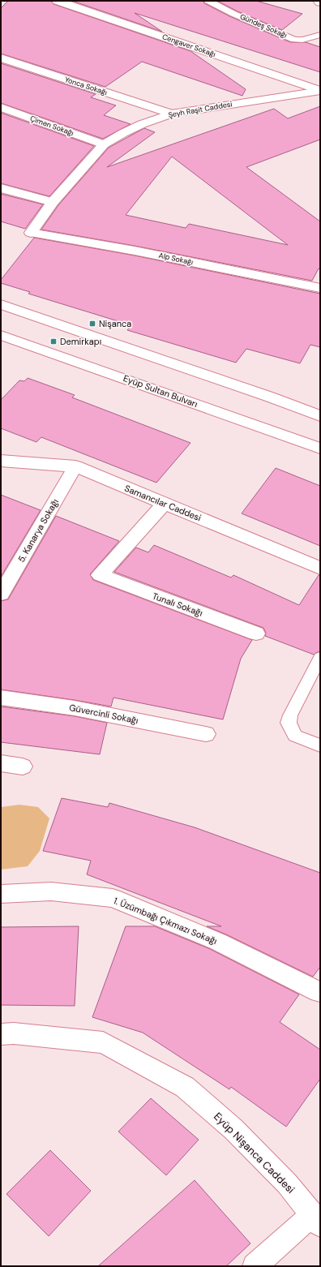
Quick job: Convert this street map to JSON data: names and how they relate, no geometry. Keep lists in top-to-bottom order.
{
  "streets": {
    "street": [
      "Cengaver Sokağı",
      "Yonca Sokağı",
      "Şeyh Raşit Caddesi",
      "Çimen Sokağı",
      "Alp Sokağı",
      "Eyüp Sultan Bulvarı",
      "Samancılar Caddesi",
      "5. Kanarya Sokağı",
      "Tunalı Sokağı",
      "Güvercinli Sokağı",
      "1. Üzümbağı Çıkmazı Sokağı",
      "Eyüp Nişanca Caddesi"
    ],
    "lane": ["Gündeş Sokağı"]
  },
  "crossings": [
    ["Cengaver Sokağı", "Şeyh Raşit Caddesi"],
    ["Yonca Sokağı", "Şeyh Raşit Caddesi"],
    ["Şeyh Raşit Caddesi", "Çimen Sokağı"],
    ["Şeyh Raşit Caddesi", "Alp Sokağı"],
    ["Samancılar Caddesi", "5. Kanarya Sokağı"],
    ["Samancılar Caddesi", "Tunalı Sokağı"]
  ],
  "places": {
    "transit": ["Nişanca", "Demirkapı"]
  }
}
